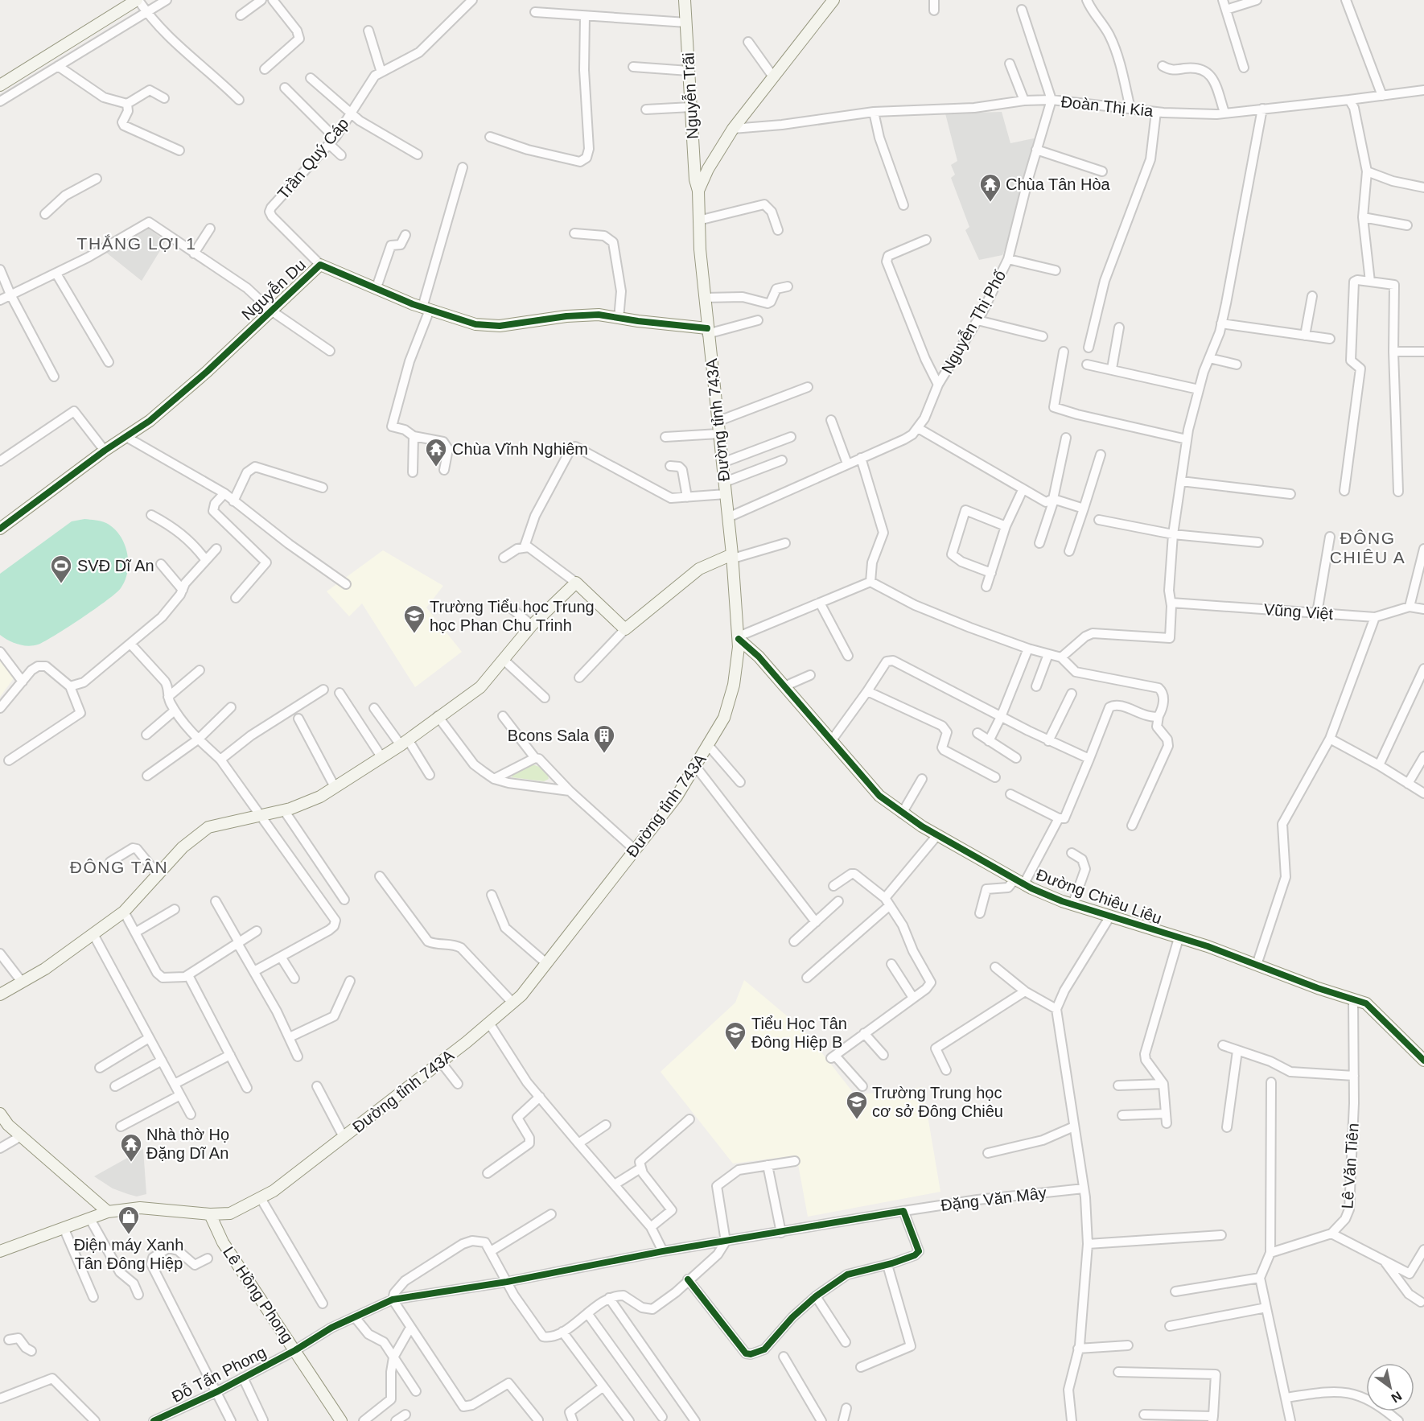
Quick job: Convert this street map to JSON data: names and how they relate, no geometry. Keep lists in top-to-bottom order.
{
  "streets": {
    "street": [
      "Nguyễn Trãi",
      "Đoàn Thị Kia",
      "Trần Quý Cáp",
      "Nguyễn Du",
      "Nguyễn Thị Phố",
      "Đường tỉnh 743A",
      "Vũng Việt",
      "Đường Chiêu Liêu",
      "Lê Văn Tiên",
      "Đặng Văn Mây",
      "Lê Hồng Phong",
      "Đỗ Tấn Phong"
    ]
  },
  "crossings": [
    ["Nguyễn Trãi", "Đường tỉnh 743A"],
    ["Đoàn Thị Kia", "Nguyễn Thị Phố"],
    ["Đoàn Thị Kia", "Đường tỉnh 743A"],
    ["Trần Quý Cáp", "Nguyễn Du"],
    ["Nguyễn Du", "Đường tỉnh 743A"],
    ["Đường tỉnh 743A", "Đường Chiêu Liêu"],
    ["Đường tỉnh 743A", "Lê Hồng Phong"],
    ["Đường Chiêu Liêu", "Lê Văn Tiên"],
    ["Lê Hồng Phong", "Đỗ Tấn Phong"]
  ],
  "districts": ["THẮNG LỢI 1", "ĐÔNG CHIÊU A", "ĐÔNG TÂN"],
  "places": {
    "temple": ["Chùa Tân Hòa", "Chùa Vĩnh Nghiêm", "Nhà thờ Họ Đặng Dĩ An"],
    "sports": ["SVĐ Dĩ An"],
    "school or university": ["Trường Tiểu học Trung học Phan Chu Trinh", "Tiểu Học Tân Đông Hiệp B", "Trường Trung học cơ sở Đông Chiêu"],
    "building": ["Bcons Sala"],
    "shop": ["Điện máy Xanh Tân Đông Hiệp"]
  },
  "north": "bottom right"
}
